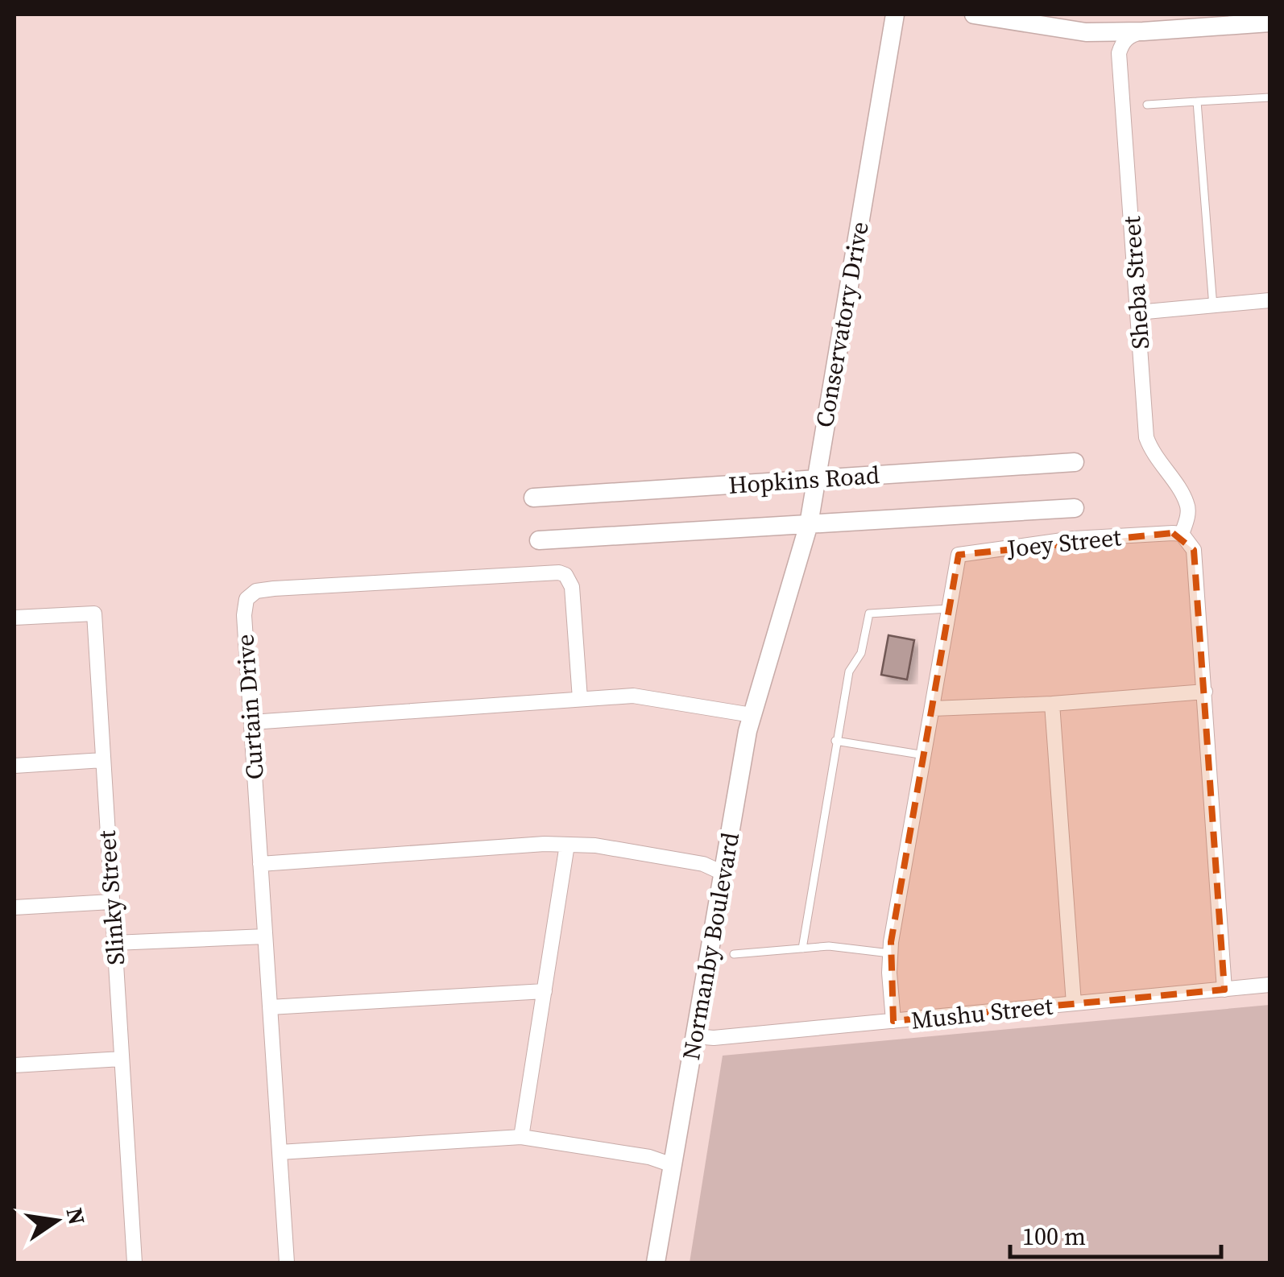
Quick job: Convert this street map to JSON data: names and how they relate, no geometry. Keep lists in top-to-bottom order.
{
  "streets": {
    "street": [
      "Sheba Street",
      "Conservatory Drive",
      "Hopkins Road",
      "Joey Street",
      "Curtain Drive",
      "Slinky Street",
      "Normanby Boulevard",
      "Mushu Street"
    ]
  },
  "crossings": [
    ["Sheba Street", "Joey Street"],
    ["Conservatory Drive", "Hopkins Road"],
    ["Conservatory Drive", "Normanby Boulevard"],
    ["Joey Street", "Mushu Street"],
    ["Normanby Boulevard", "Mushu Street"]
  ],
  "scale_bar": "100 m",
  "north": "right"
}
